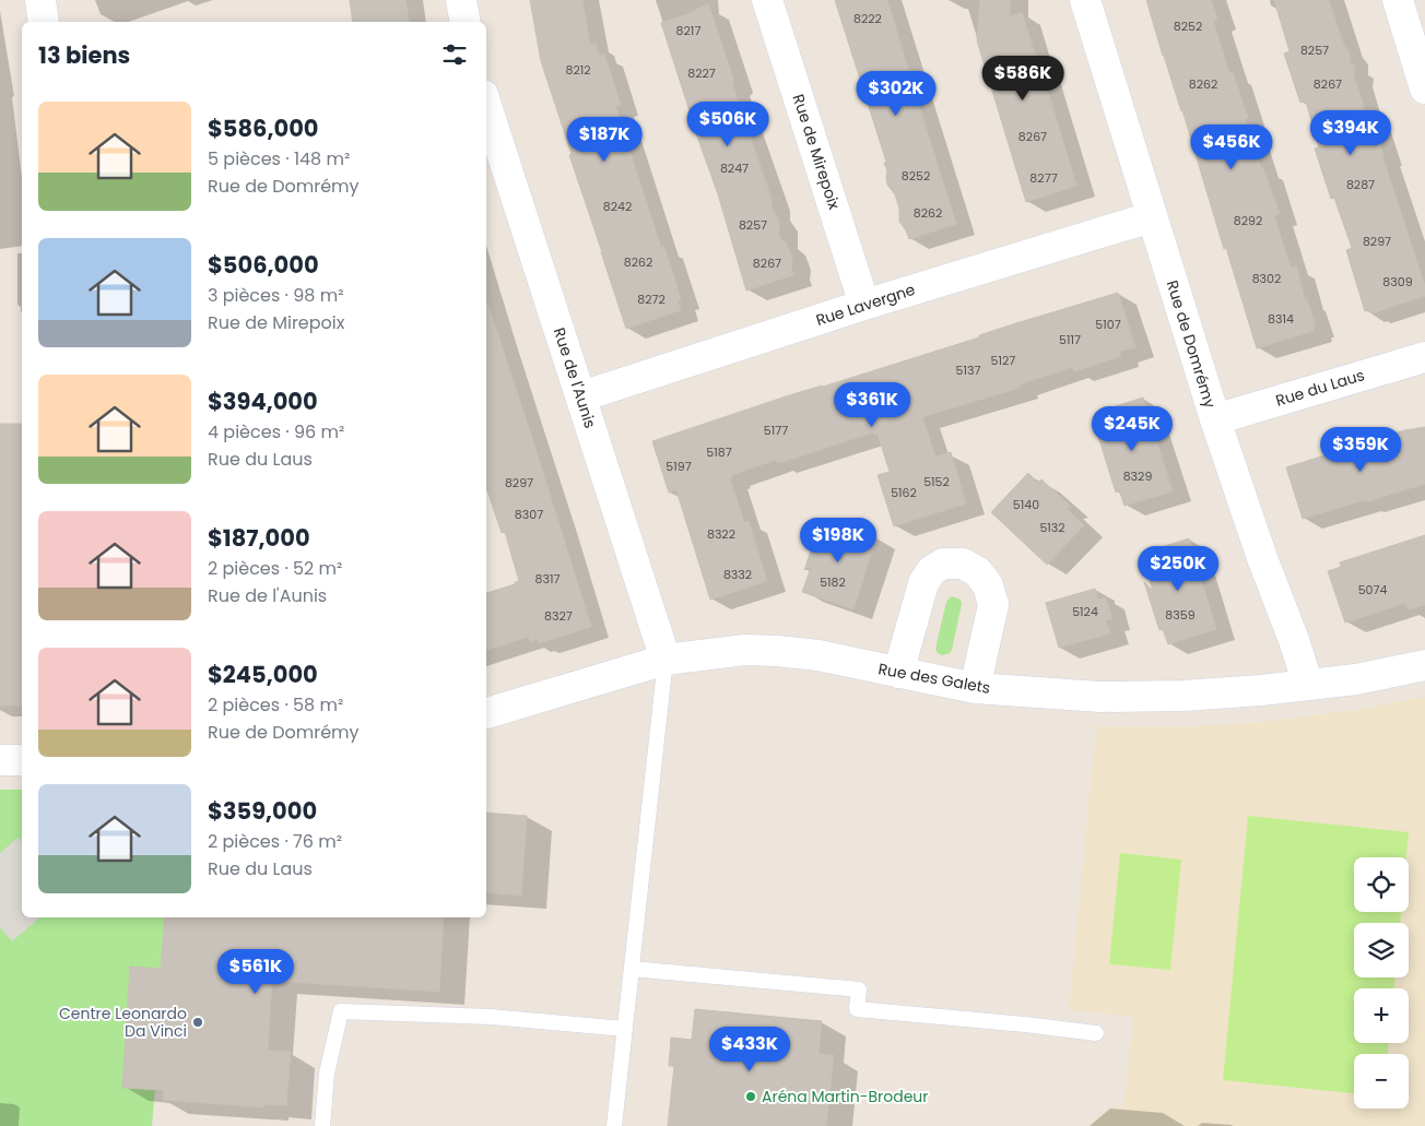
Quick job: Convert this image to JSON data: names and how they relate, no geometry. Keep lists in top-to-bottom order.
{
  "streets": {
    "street": [
      "Rue de Mirepoix",
      "Rue Lavergne",
      "Rue de Domrémy",
      "Rue de l'Aunis",
      "Rue du Laus",
      "Rue des Galets"
    ]
  },
  "crossings": [
    ["Rue de Mirepoix", "Rue Lavergne"],
    ["Rue Lavergne", "Rue de Domrémy"],
    ["Rue Lavergne", "Rue de l'Aunis"],
    ["Rue de Domrémy", "Rue du Laus"],
    ["Rue de Domrémy", "Rue des Galets"],
    ["Rue de l'Aunis", "Rue des Galets"]
  ],
  "places": ["Centre Leonardo Da Vinci", "Aréna Martin-Brodeur"],
  "house_numbers": [
    "8222",
    "8252",
    "8217",
    "8257",
    "8212",
    "8227",
    "8262",
    "8267",
    "8267",
    "8247",
    "8252",
    "8277",
    "8287",
    "8242",
    "8262",
    "8292",
    "8257",
    "8297",
    "8262",
    "8267",
    "8302",
    "8309",
    "8272",
    "8314",
    "5107",
    "5117",
    "5127",
    "5137",
    "5177",
    "5187",
    "5197",
    "8329",
    "5152",
    "8297",
    "5162",
    "5140",
    "8307",
    "5132",
    "8322",
    "8332",
    "8317",
    "5182",
    "5074",
    "5124",
    "8359",
    "8327"
  ],
  "page": {
    "heading": "13 biens",
    "price": [
      "$586K",
      "$302K",
      "$506K",
      "$394K",
      "$187K",
      "$456K",
      "$361K",
      "$245K",
      "$359K",
      "$198K",
      "$250K",
      "$561K",
      "$433K"
    ],
    "list": [
      {
        "name": "$586,000",
        "note": "5 pièces · 148 m² · Rue de Domrémy"
      },
      {
        "name": "$506,000",
        "note": "3 pièces · 98 m² · Rue de Mirepoix"
      },
      {
        "name": "$394,000",
        "note": "4 pièces · 96 m² · Rue du Laus"
      },
      {
        "name": "$187,000",
        "note": "2 pièces · 52 m² · Rue de l'Aunis"
      },
      {
        "name": "$245,000",
        "note": "2 pièces · 58 m² · Rue de Domrémy"
      },
      {
        "name": "$359,000",
        "note": "2 pièces · 76 m² · Rue du Laus"
      }
    ],
    "map_buttons": ["+", "−"]
  }
}
